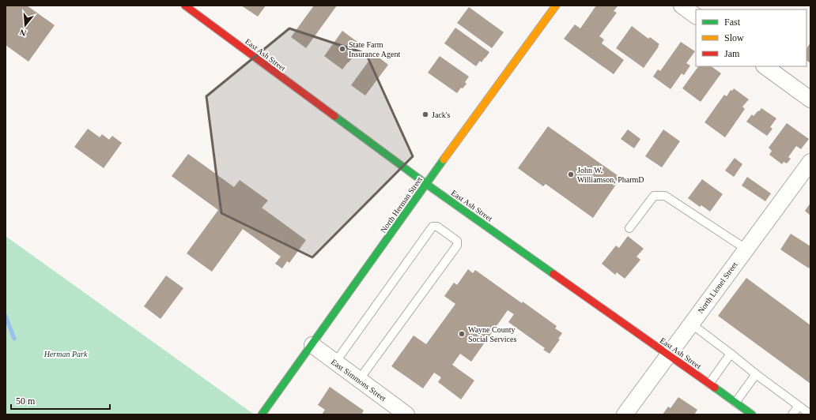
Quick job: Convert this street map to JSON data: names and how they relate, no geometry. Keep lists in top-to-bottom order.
{
  "streets": {
    "main road": ["East Ash Street", "North Herman Street"],
    "street": ["North Lionel Street", "East Simmons Street"]
  },
  "crossings": [
    ["East Ash Street", "North Herman Street"],
    ["East Ash Street", "North Lionel Street"],
    ["North Herman Street", "East Simmons Street"]
  ],
  "parks": ["Herman Park"],
  "places": [
    "State Farm Insurance Agent",
    "Jack's",
    "John W. Williamson, PharmD",
    "Wayne County Social Services"
  ],
  "legend": ["Fast", "Slow", "Jam"],
  "scale_bar": "50 m",
  "north": "bottom"
}
